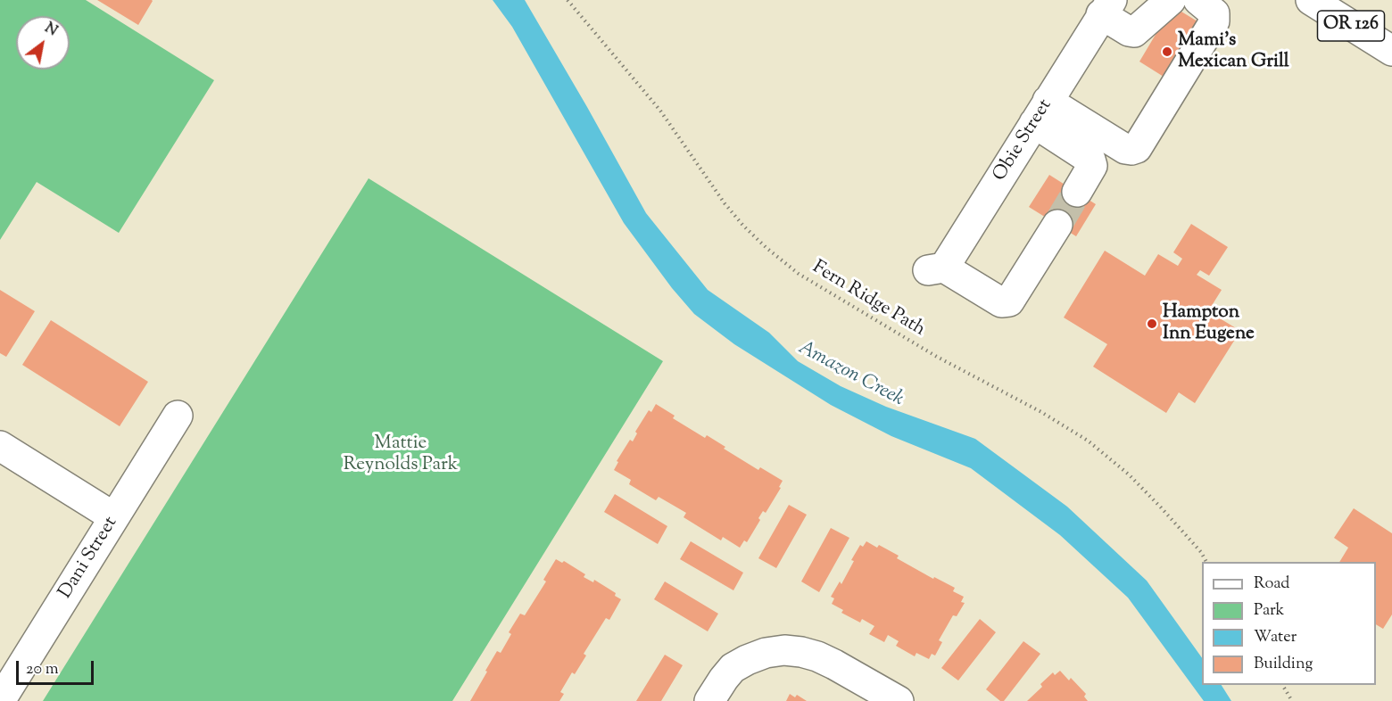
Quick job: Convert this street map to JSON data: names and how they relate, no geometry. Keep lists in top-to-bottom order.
{
  "streets": {
    "street": ["OR 126", "Obie Street", "Dani Street"],
    "path": ["Fern Ridge Path"]
  },
  "water": ["Amazon Creek"],
  "parks": ["Mattie Reynolds Park"],
  "places": ["Mami's Mexican Grill", "Hampton Inn Eugene"],
  "legend": [
    "Road",
    "Park",
    "Water",
    "Building"
  ],
  "scale_bar": "20 m",
  "north": "top right"
}
